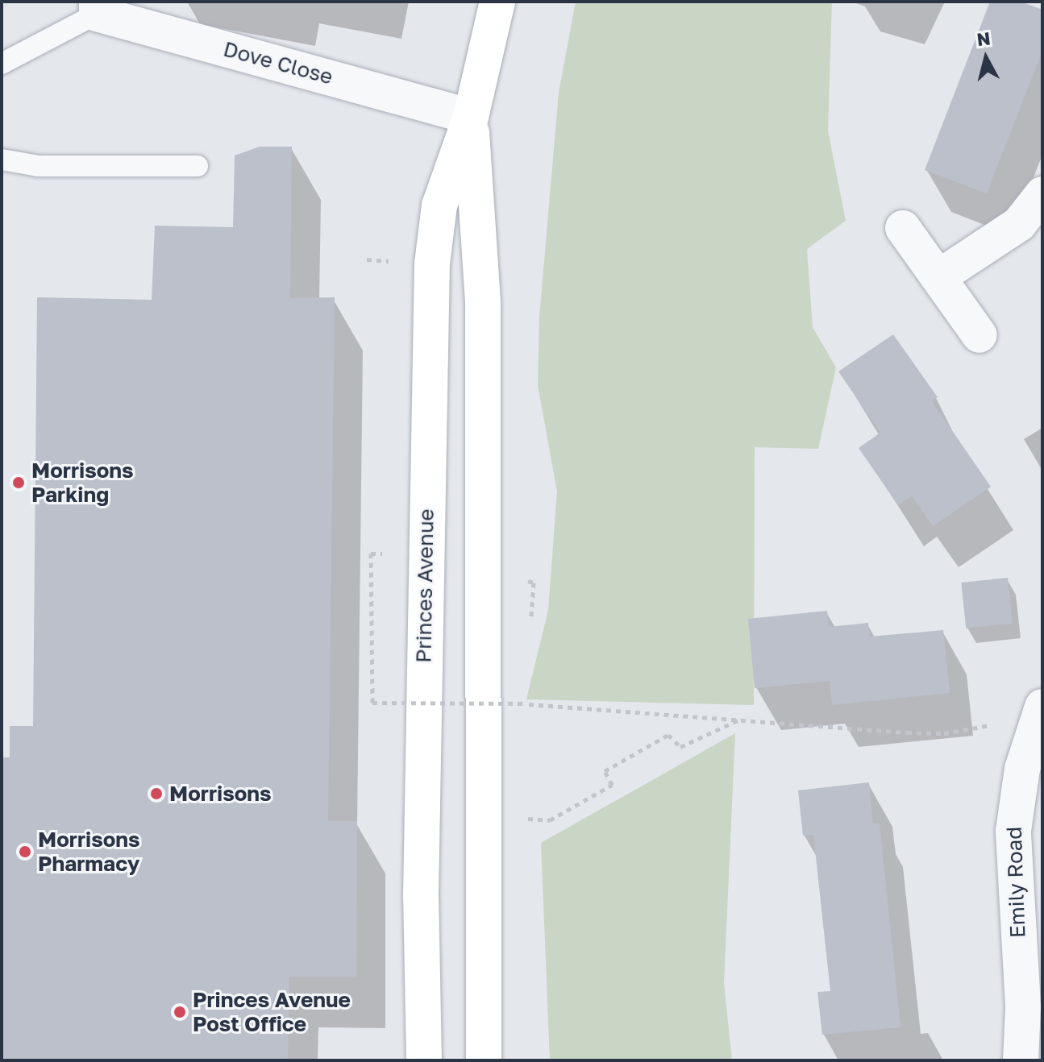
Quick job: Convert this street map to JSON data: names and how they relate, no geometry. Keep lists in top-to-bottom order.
{
  "streets": {
    "street": ["Dove Close", "Princes Avenue", "Emily Road"]
  },
  "crossings": [
    ["Dove Close", "Princes Avenue"]
  ],
  "places": [
    "Morrisons Parking",
    "Morrisons",
    "Morrisons Pharmacy",
    "Princes Avenue Post Office"
  ],
  "north": "top"
}
